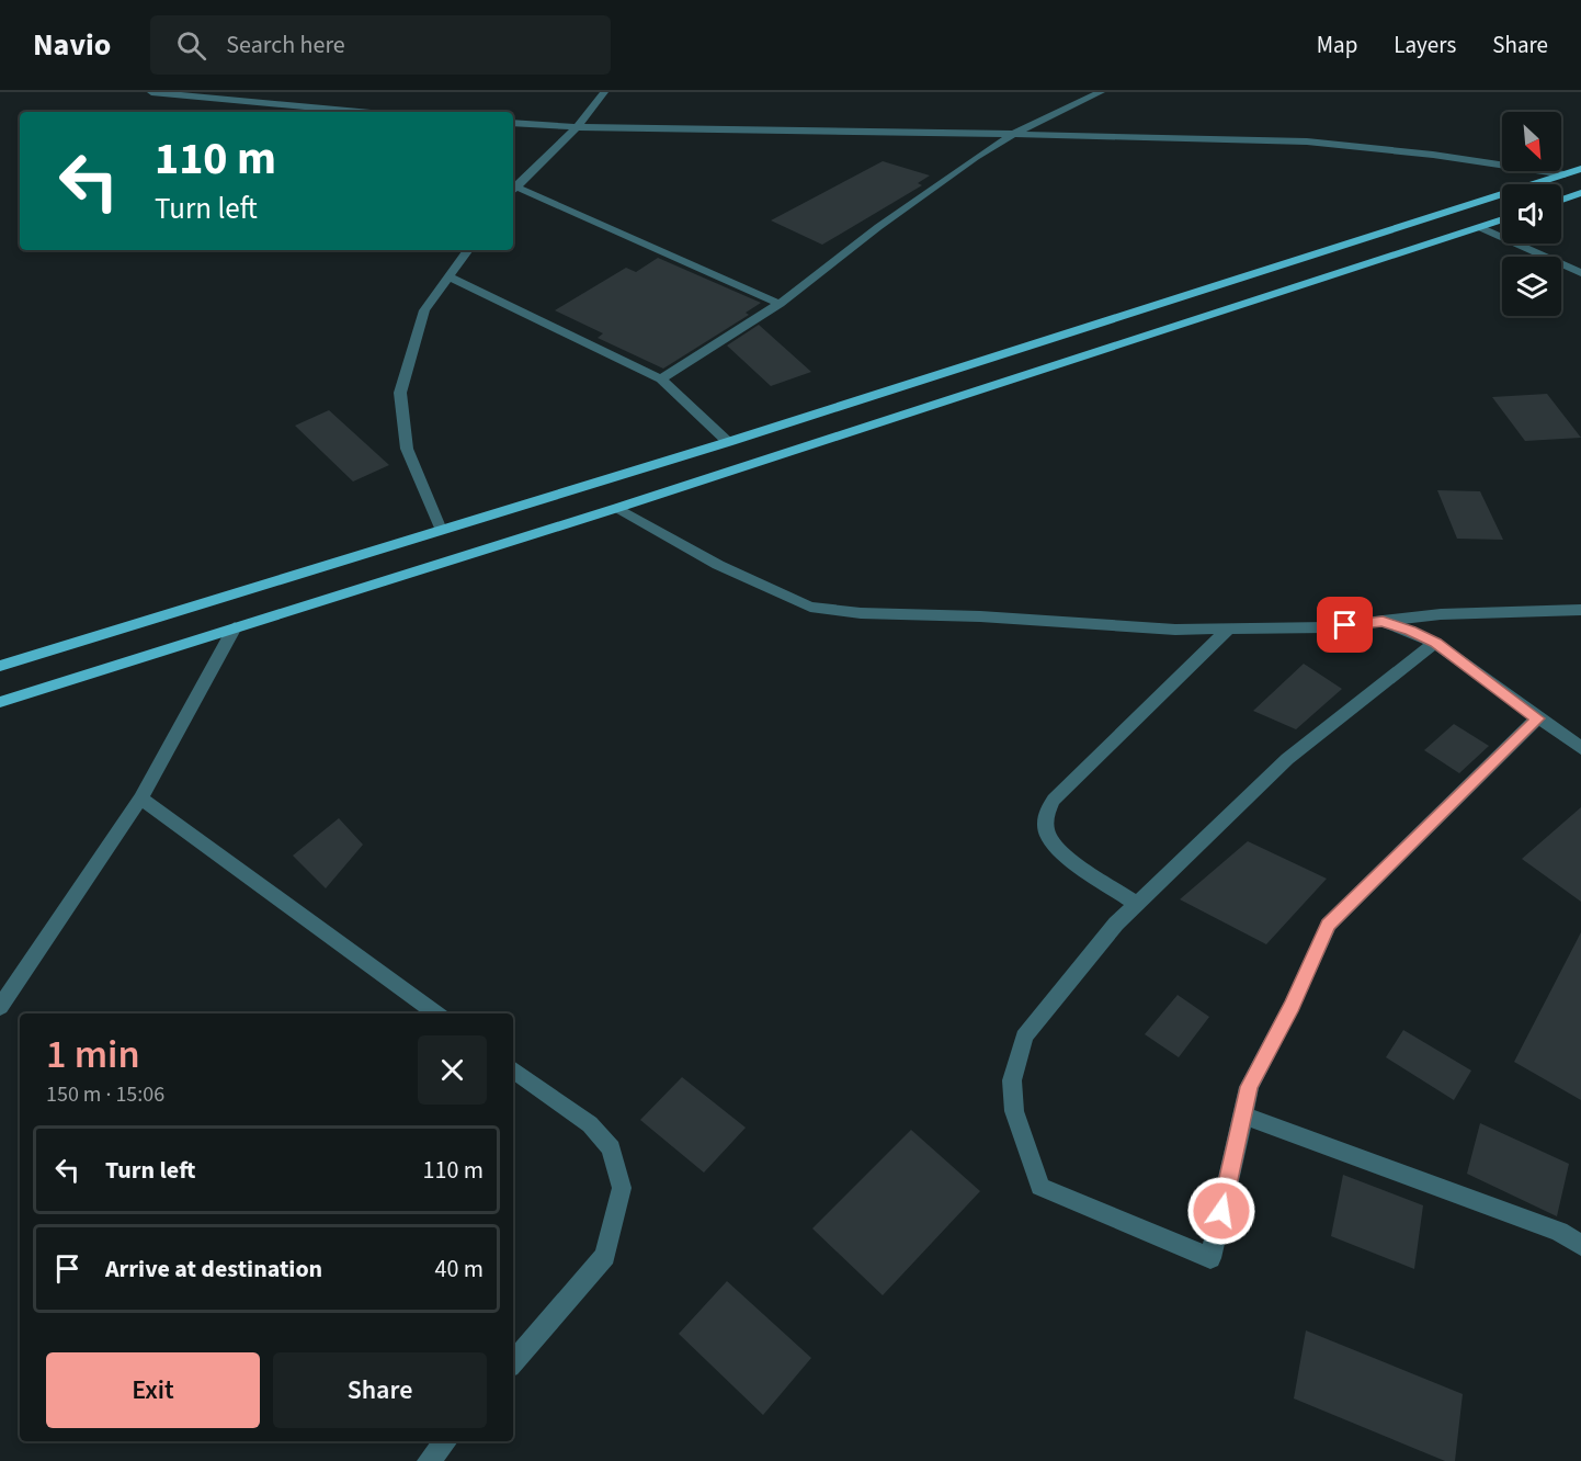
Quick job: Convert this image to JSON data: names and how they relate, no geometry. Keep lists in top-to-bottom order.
{
  "north": "bottom right",
  "page": {
    "header": "Navio",
    "search": "Search here",
    "nav": ["Map", "Layers", "Share"],
    "turn": ["110 m", "Turn left"],
    "heading": ["1 min", "150 m · 15:06"],
    "list": [
      {
        "name": "Turn left",
        "value": "110 m"
      },
      {
        "name": "Arrive at destination",
        "value": "40 m"
      }
    ],
    "buttons": ["Exit", "Share"]
  }
}
